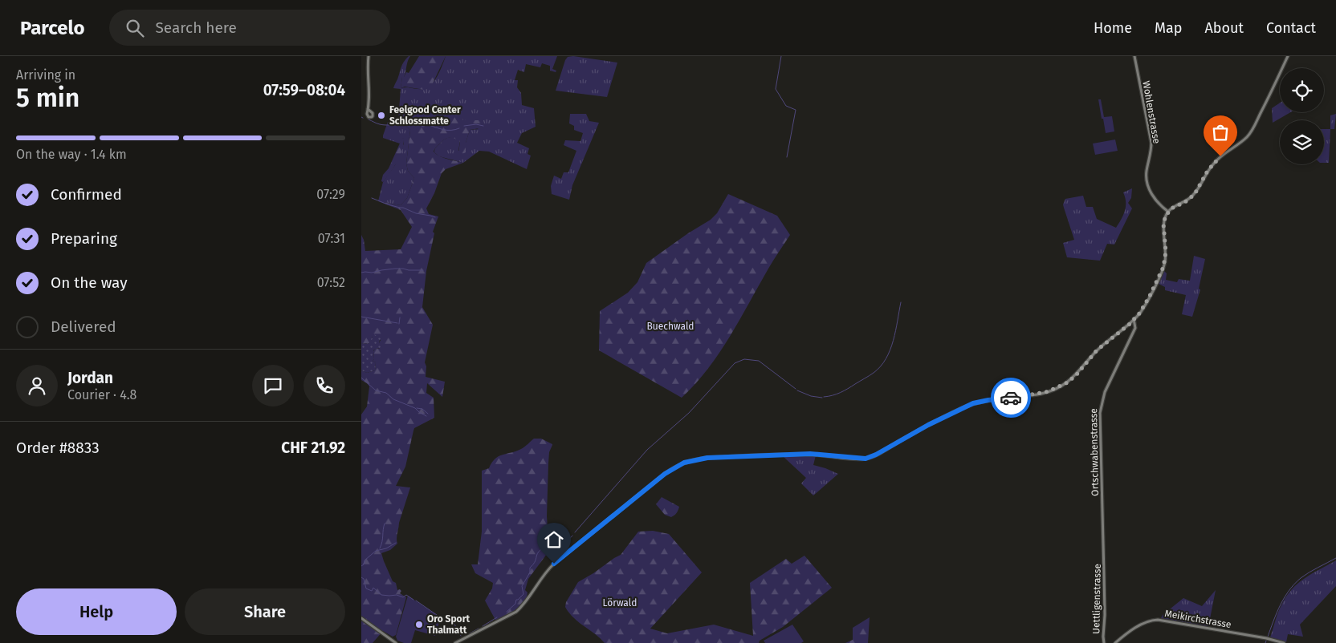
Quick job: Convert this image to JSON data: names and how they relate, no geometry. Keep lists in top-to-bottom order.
{
  "streets": {
    "main road": [
      "Wohlenstrasse",
      "Ortschwabenstrasse",
      "Uettligenstrasse",
      "Meikirchstrasse"
    ]
  },
  "crossings": [
    ["Ortschwabenstrasse", "Uettligenstrasse"]
  ],
  "parks": ["Buechwald", "Lörwald"],
  "places": ["Feelgood Center Schlossmatte", "Oro Sport Thalmatt"],
  "page": {
    "header": "Parcelo",
    "search": "Search here",
    "nav": [
      "Home",
      "Map",
      "About",
      "Contact"
    ],
    "heading": ["5 min", "Arriving in", "07:59–08:04"],
    "panel": [
      "Jordan",
      "Courier · 4.8",
      "Order #8833",
      "CHF 21.92"
    ],
    "bar": "On the way · 1.4 km",
    "list": [
      ["Confirmed", "07:29"],
      ["Preparing", "07:31"],
      ["On the way", "07:52"],
      "Delivered"
    ],
    "buttons": ["Help", "Share"]
  }
}
